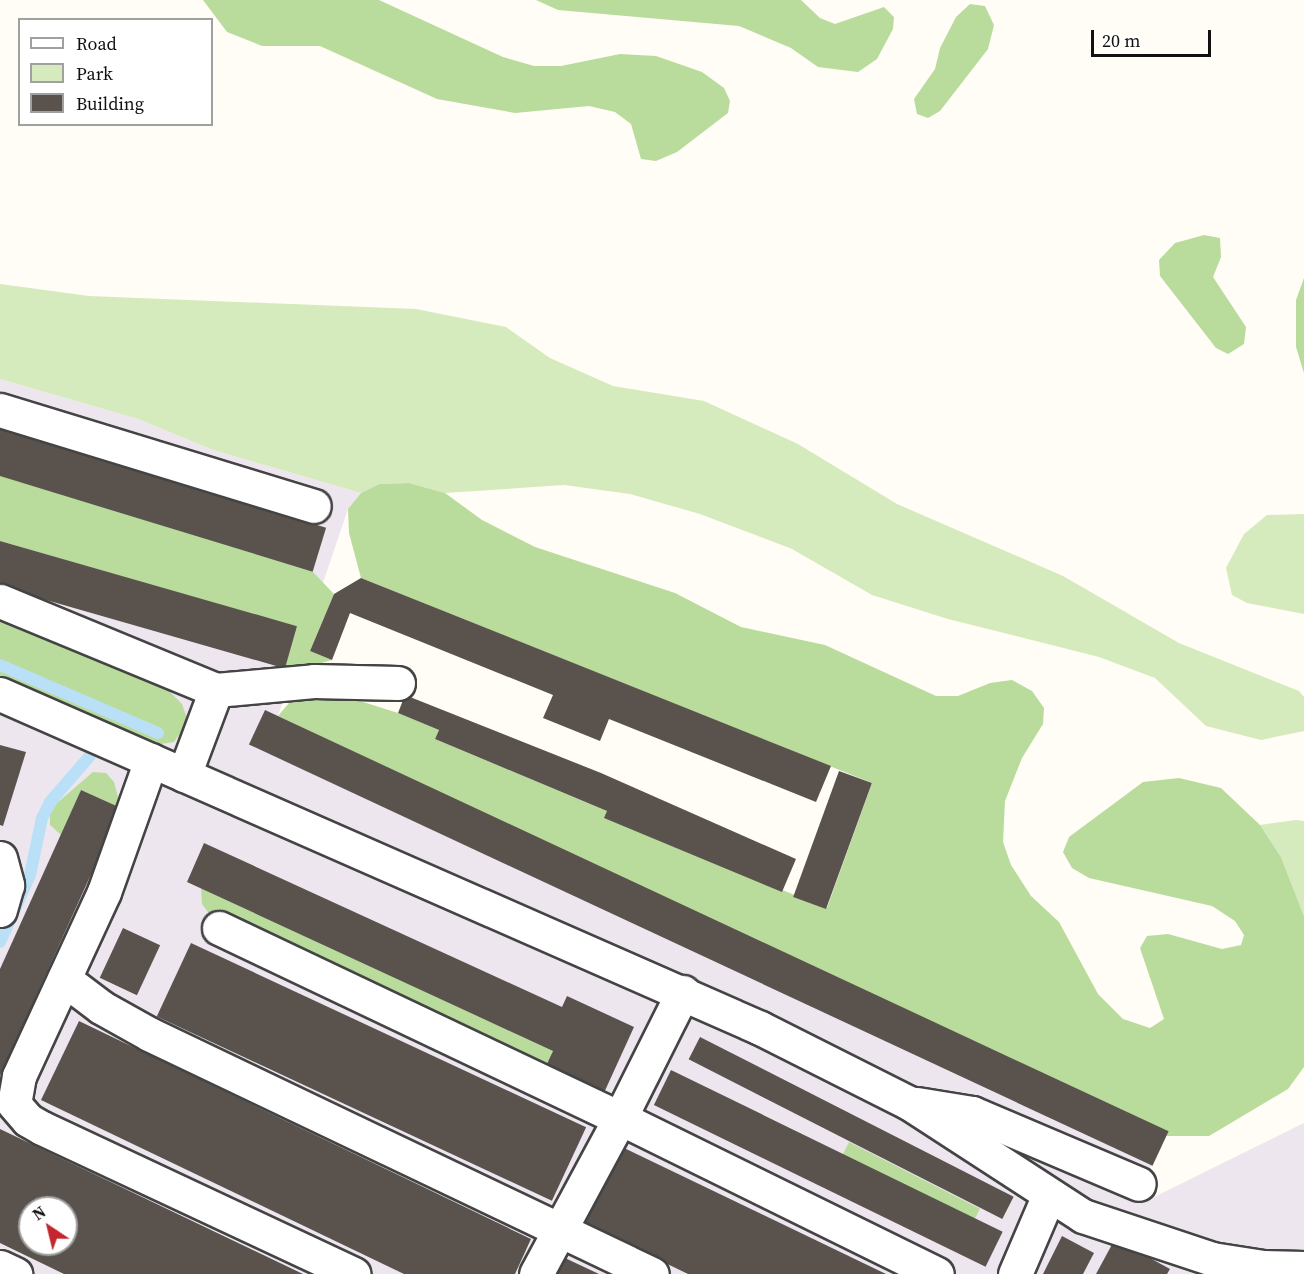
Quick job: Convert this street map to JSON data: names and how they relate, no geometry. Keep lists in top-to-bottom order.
{
  "legend": ["Road", "Park", "Building"],
  "scale_bar": "20 m",
  "north": "top left"
}
